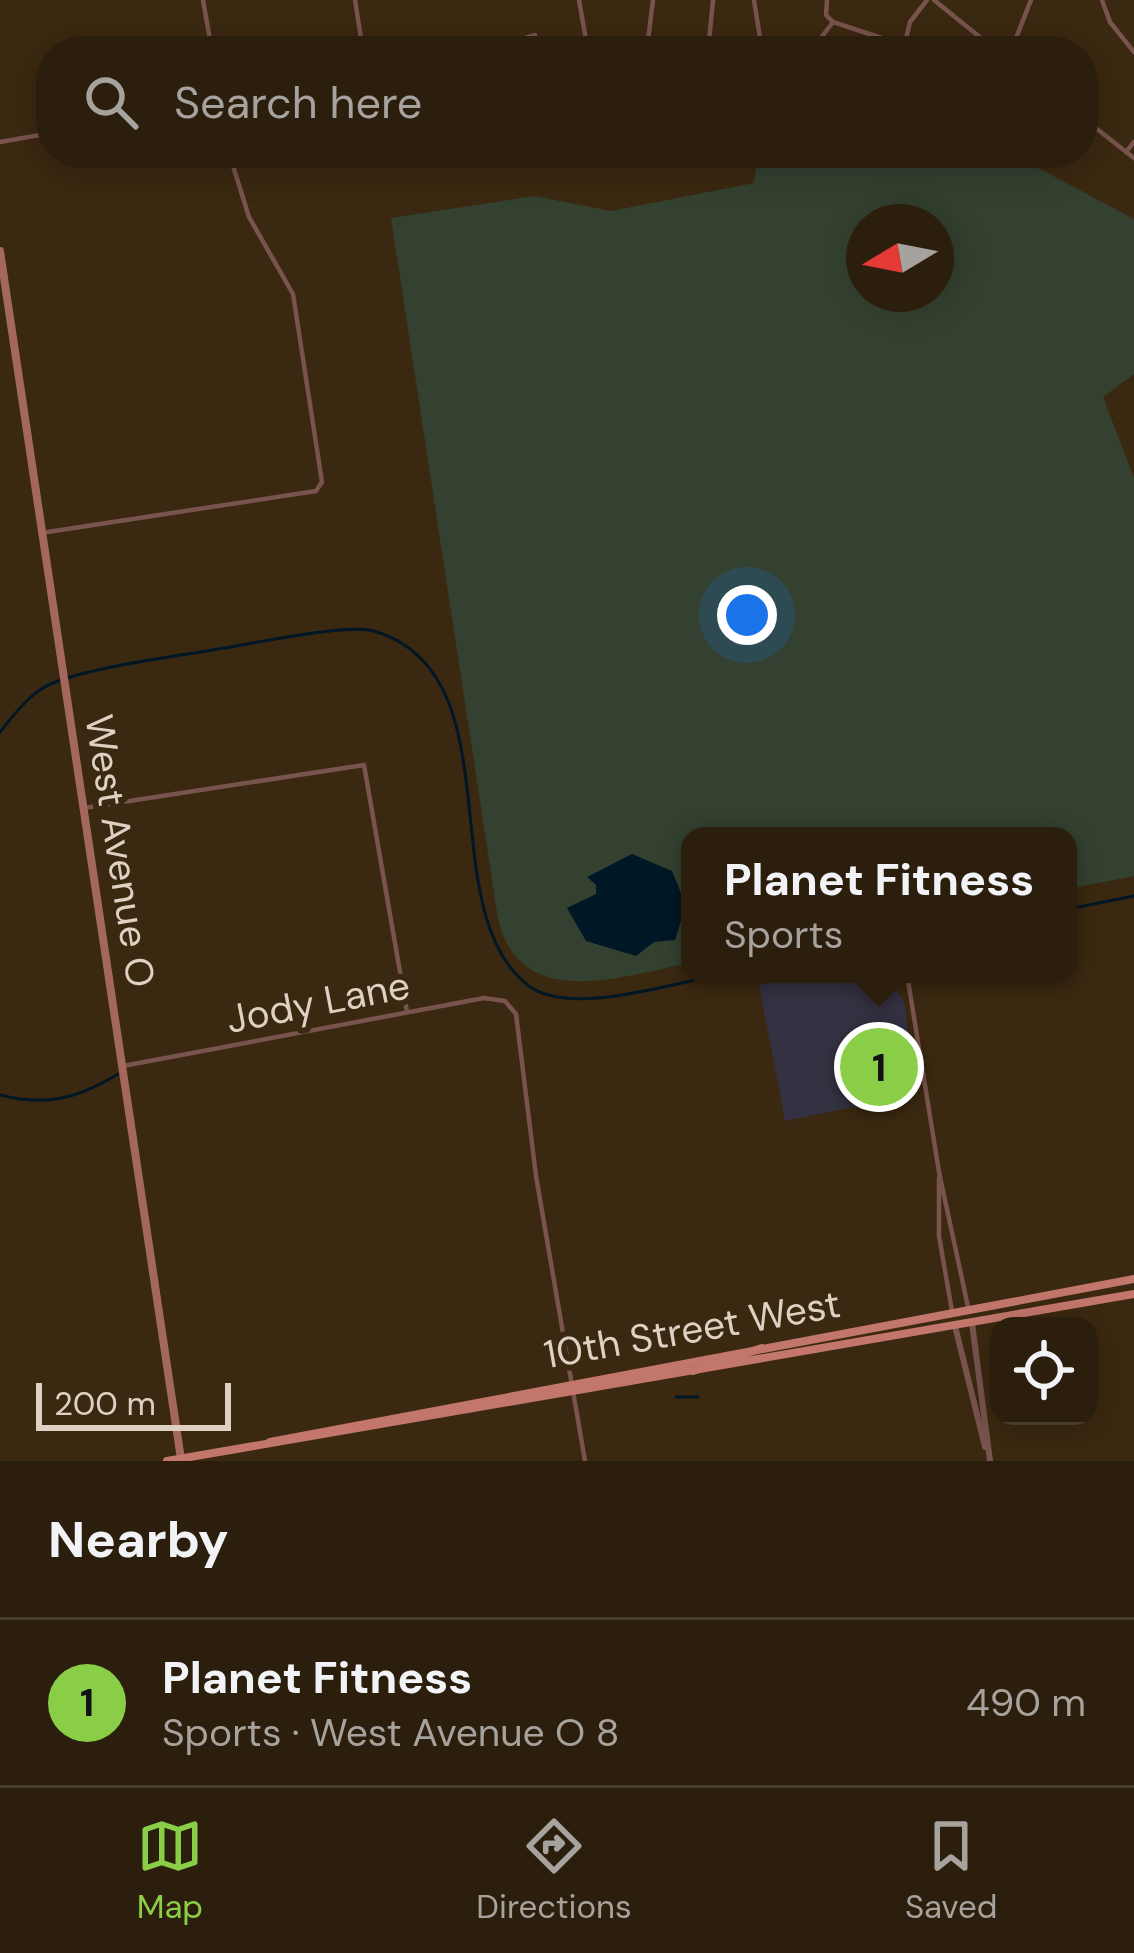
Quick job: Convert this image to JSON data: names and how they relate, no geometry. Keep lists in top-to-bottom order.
{
  "streets": {
    "main road": ["West Avenue O", "10th Street West"],
    "street": ["Jody Lane"]
  },
  "crossings": [
    ["West Avenue O", "Jody Lane"],
    ["West Avenue O", "10th Street West"],
    ["Jody Lane", "10th Street West"]
  ],
  "scale_bar": "200 m",
  "north": "left",
  "page": {
    "search": "Search here",
    "popup": ["Planet Fitness", "Sports"],
    "pins": "1",
    "scale": "200 m",
    "heading": "Nearby",
    "list": [
      {
        "mark": "1",
        "name": "Planet Fitness",
        "note": "Sports · West Avenue O 8",
        "value": "490 m"
      }
    ],
    "nav": ["Map", "Directions", "Saved"]
  }
}
